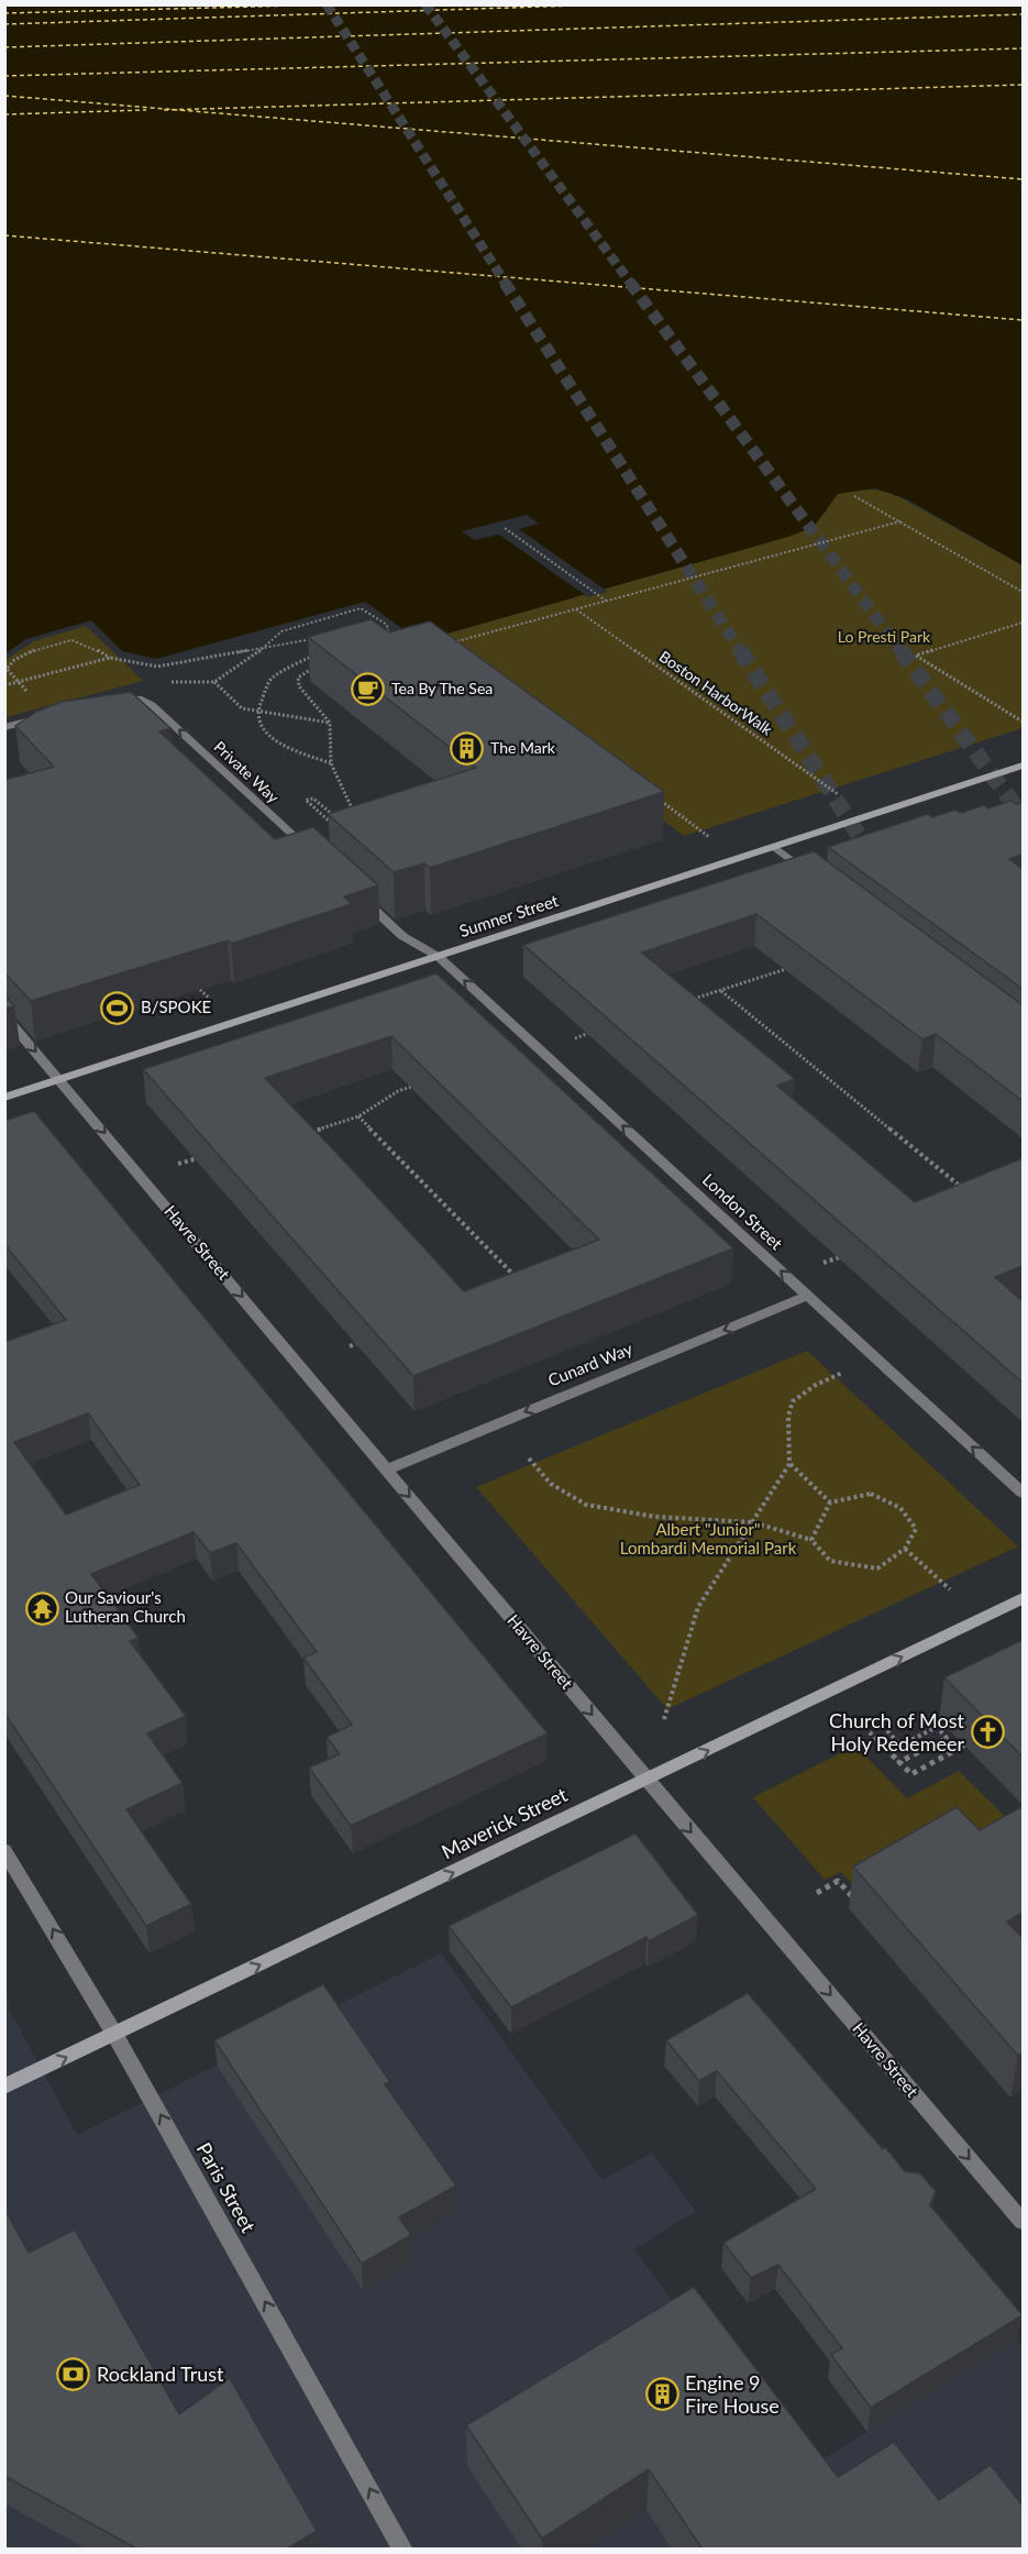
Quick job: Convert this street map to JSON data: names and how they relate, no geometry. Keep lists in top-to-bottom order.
{
  "streets": {
    "street": [
      "Private Way",
      "Sumner Street",
      "London Street",
      "Havre Street",
      "Cunard Way",
      "Maverick Street",
      "Paris Street"
    ],
    "path": ["Boston HarborWalk"]
  },
  "crossings": [
    ["Sumner Street", "London Street"],
    ["Sumner Street", "Havre Street"],
    ["London Street", "Cunard Way"],
    ["Havre Street", "Cunard Way"],
    ["Havre Street", "Maverick Street"],
    ["Maverick Street", "Paris Street"]
  ],
  "one_way": [
    "Private Way",
    "London Street",
    "Havre Street",
    "Cunard Way",
    "Maverick Street",
    "Paris Street"
  ],
  "parks": ["Lo Presti Park", "Albert \"Junior\" Lombardi Memorial Park"],
  "places": {
    "cafe": ["Tea By The Sea"],
    "building": ["The Mark", "Engine 9 Fire House"],
    "sports": ["B/SPOKE"],
    "temple": ["Our Saviour's Lutheran Church"],
    "church": ["Church of Most Holy Redemeer"],
    "bank": ["Rockland Trust"]
  }
}
